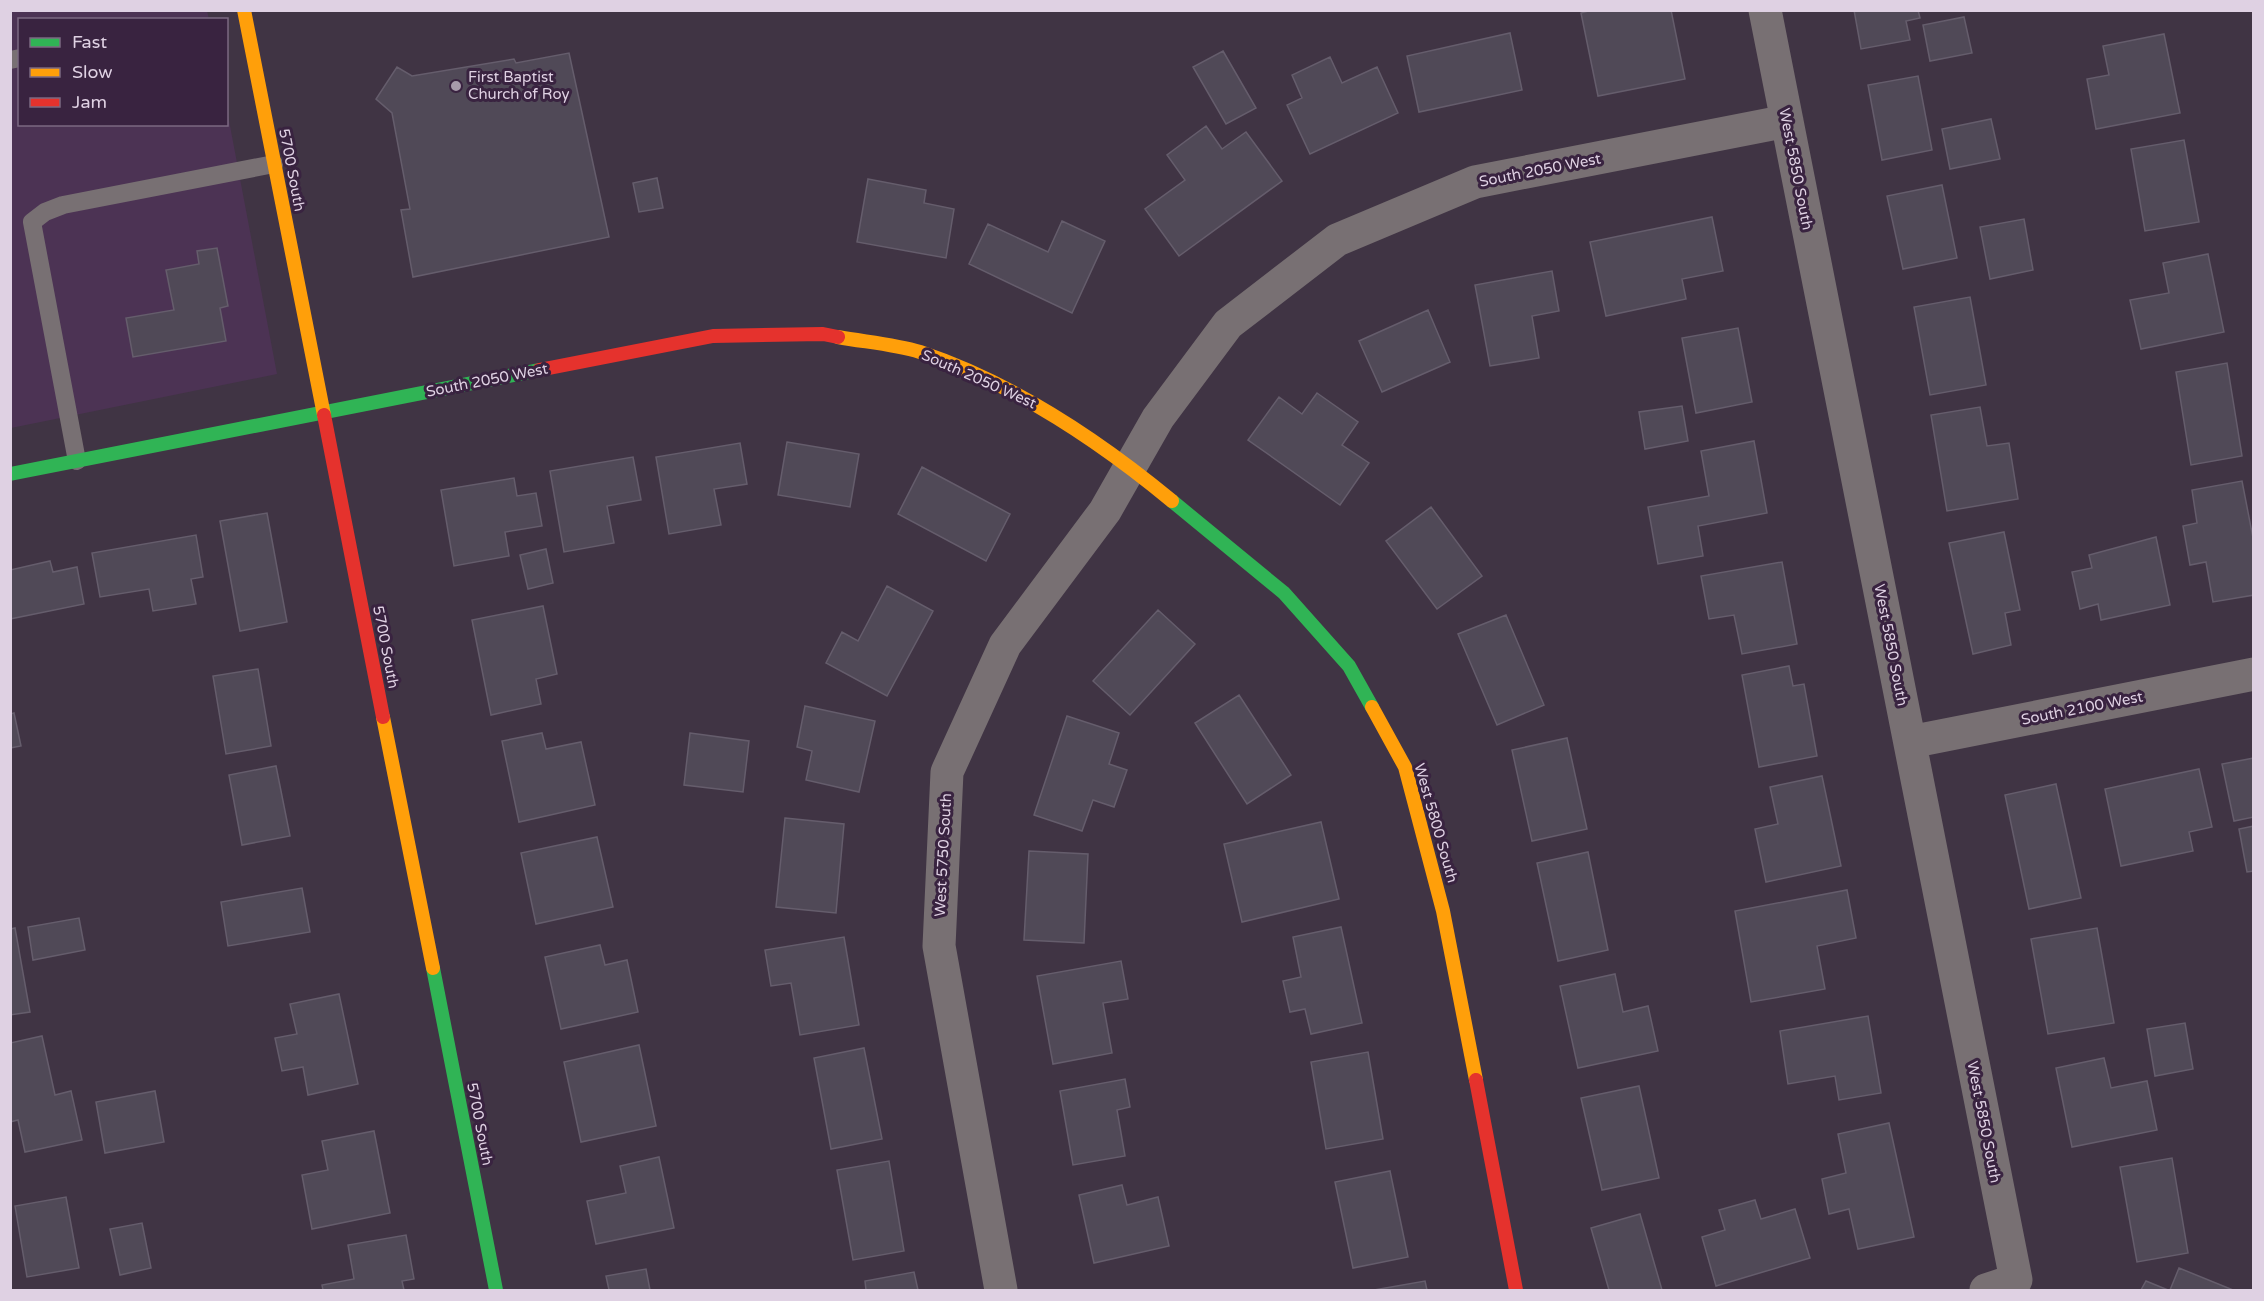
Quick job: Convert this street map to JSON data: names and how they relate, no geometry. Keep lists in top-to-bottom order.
{
  "streets": {
    "street": [
      "West 5850 South",
      "5700 South",
      "South 2050 West",
      "South 2100 West",
      "West 5800 South",
      "West 5750 South"
    ]
  },
  "crossings": [
    ["West 5850 South", "South 2050 West"],
    ["West 5850 South", "South 2100 West"],
    ["5700 South", "South 2050 West"],
    ["South 2050 West", "West 5800 South"],
    ["South 2050 West", "West 5750 South"],
    ["West 5800 South", "West 5750 South"]
  ],
  "places": ["First Baptist Church of Roy"],
  "legend": ["Fast", "Slow", "Jam"]
}
